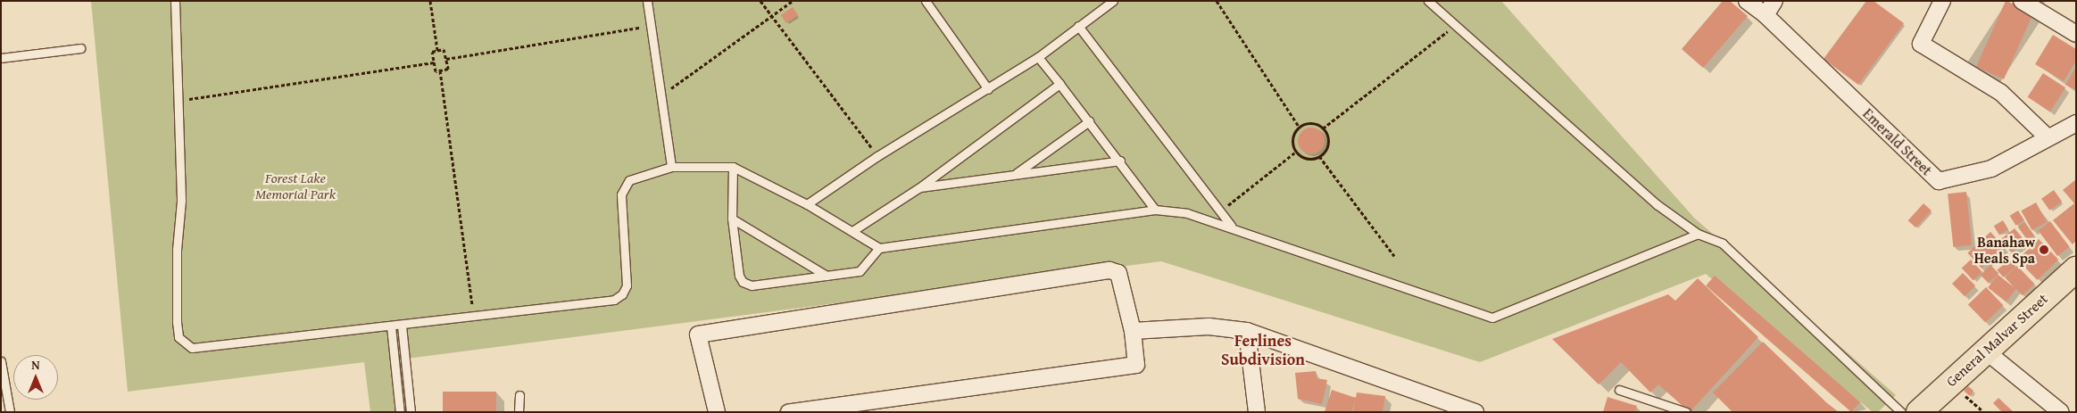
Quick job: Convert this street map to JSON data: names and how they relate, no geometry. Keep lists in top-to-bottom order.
{
  "streets": {
    "highway": ["General Malvar Street"],
    "street": ["Emerald Street"]
  },
  "districts": ["Ferlines Subdivision"],
  "parks": ["Forest Lake Memorial Park"],
  "places": ["Banahaw Heals Spa"],
  "north": "top"
}
